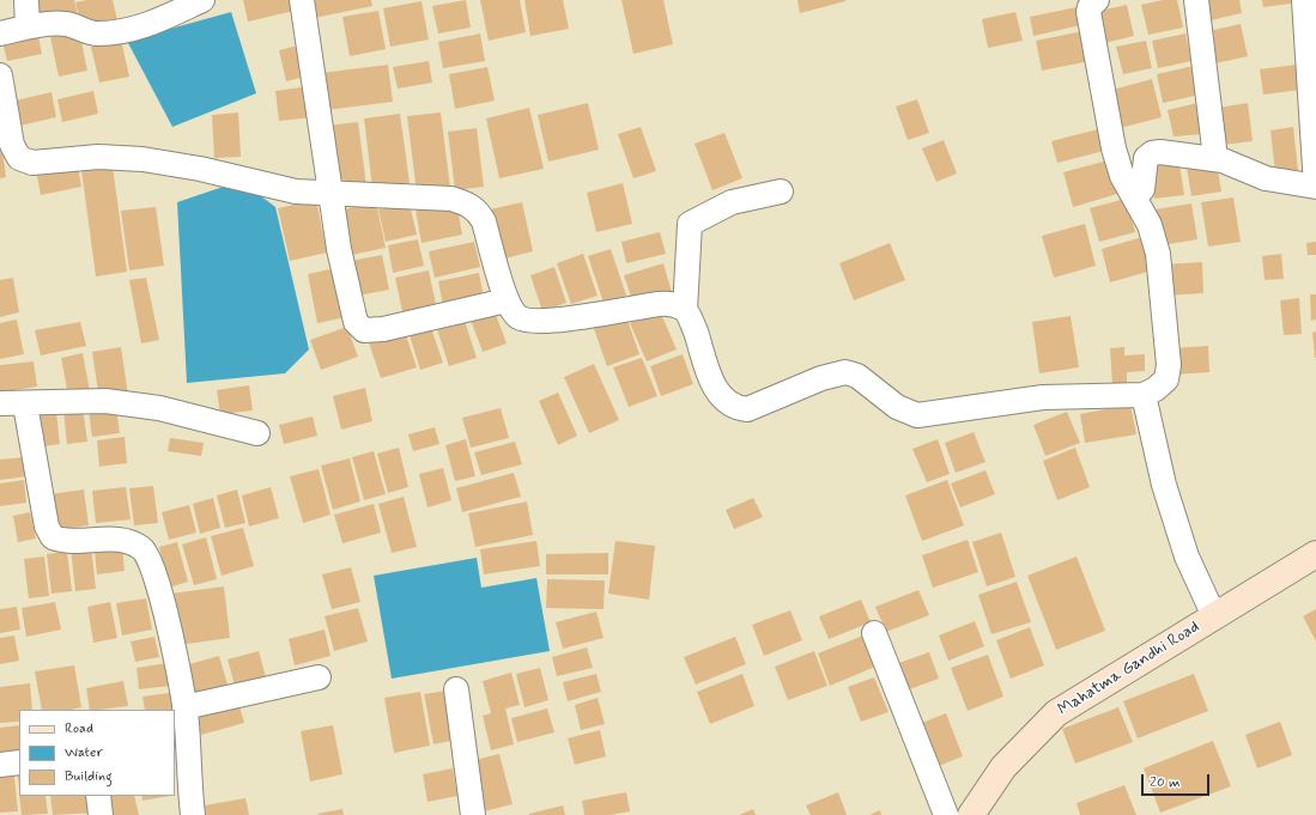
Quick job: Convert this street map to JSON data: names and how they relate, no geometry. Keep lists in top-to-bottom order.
{
  "streets": {
    "main road": ["Mahatma Gandhi Road"]
  },
  "legend": ["Road", "Water", "Building"],
  "scale_bar": "20 m"
}
